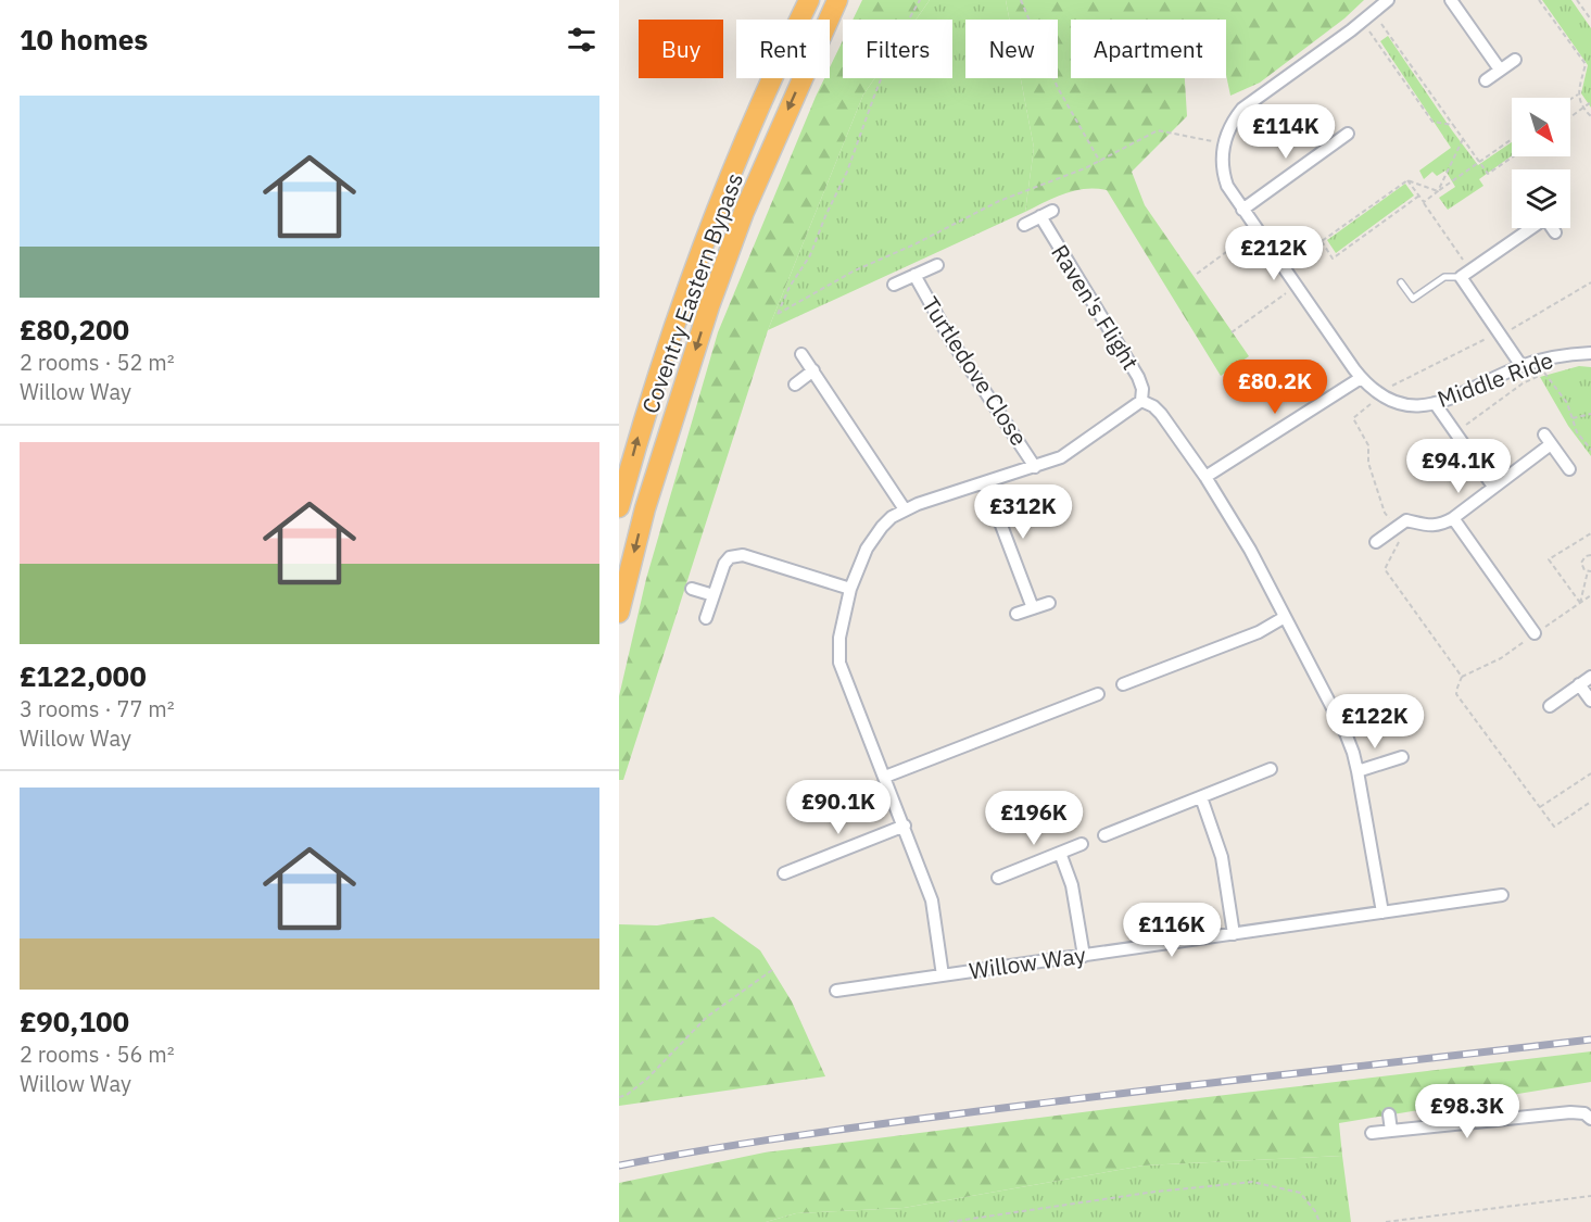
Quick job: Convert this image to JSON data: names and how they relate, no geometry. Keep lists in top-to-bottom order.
{
  "streets": {
    "highway": ["Coventry Eastern Bypass"],
    "street": [
      "Raven's Flight",
      "Turtledove Close",
      "Middle Ride",
      "Willow Way"
    ]
  },
  "crossings": [
    ["Raven's Flight", "Willow Way"],
    ["Turtledove Close", "Willow Way"]
  ],
  "north": "bottom right",
  "page": {
    "heading": "10 homes",
    "chip": [
      "Buy",
      "Rent",
      "Filters",
      "New",
      "Apartment"
    ],
    "list": [
      {
        "name": "£80,200",
        "note": "2 rooms · 52 m² · Willow Way"
      },
      {
        "name": "£122,000",
        "note": "3 rooms · 77 m² · Willow Way"
      },
      {
        "name": "£90,100",
        "note": "2 rooms · 56 m² · Willow Way"
      }
    ],
    "price": [
      "£114K",
      "£212K",
      "£80.2K",
      "£94.1K",
      "£312K",
      "£122K",
      "£90.1K",
      "£196K",
      "£116K",
      "£98.3K"
    ]
  }
}
